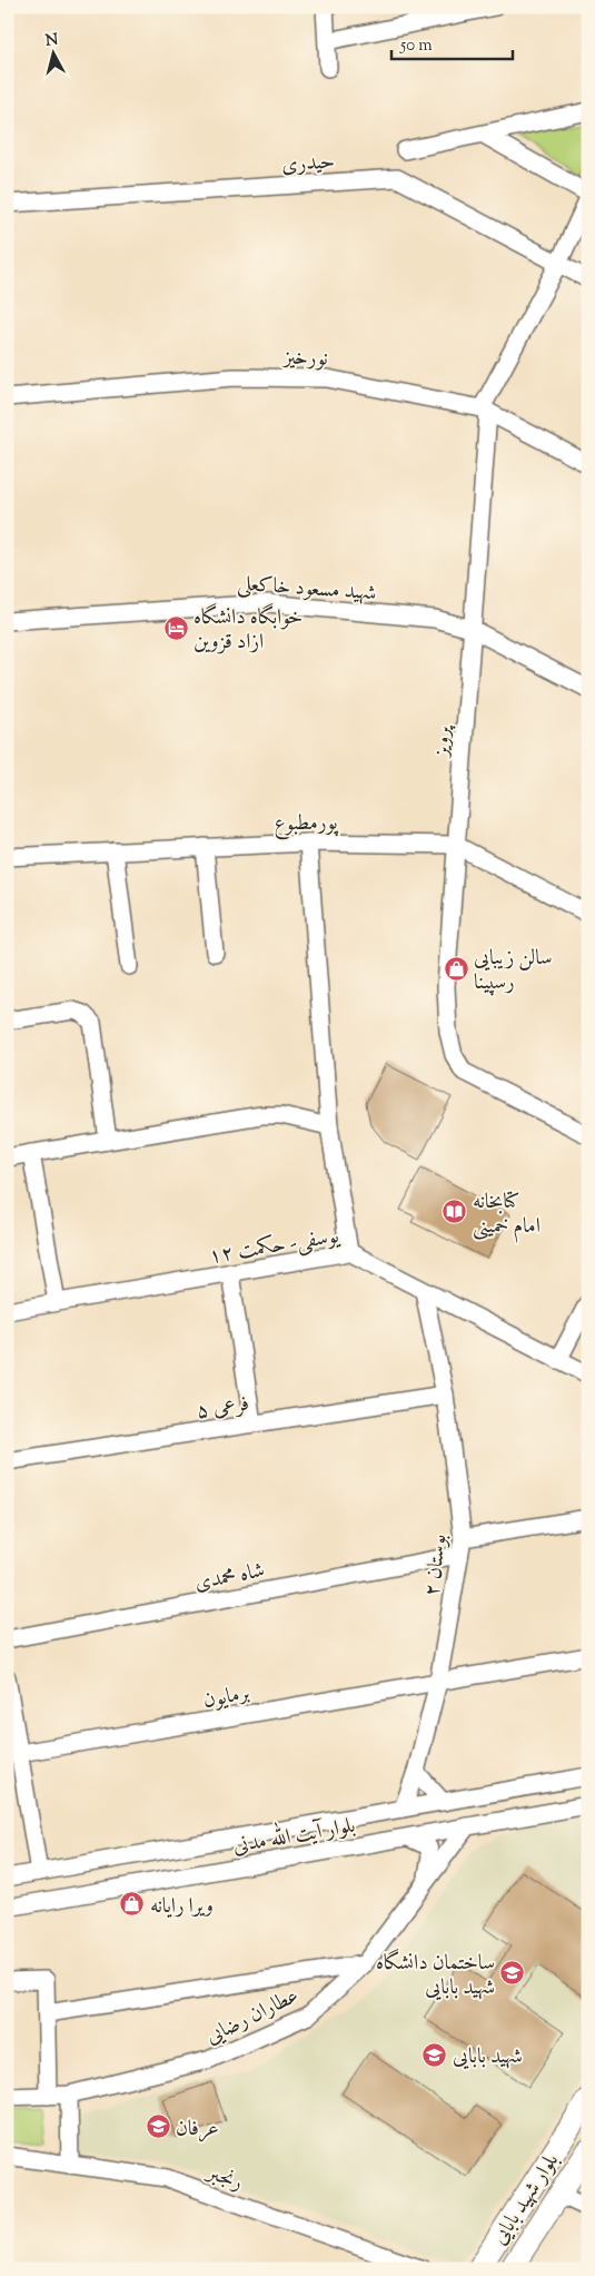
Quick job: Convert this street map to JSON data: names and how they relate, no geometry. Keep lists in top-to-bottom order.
{
  "streets": {
    "main road": ["بلوار شهید بابایی"],
    "street": [
      "حیدری",
      "نورخیز",
      "شهید مسعود خاکعلی",
      "پرویز",
      "پورمطبوع",
      "یوسفی- حکمت ۱۲",
      "فرعی ۵",
      "بوستان ۲",
      "شاه محمدی",
      "برمایون",
      "بلوار آیت الله مدنی",
      "عطاران رضایی",
      "رنجبر"
    ]
  },
  "crossings": [
    ["حیدری", "پرویز"],
    ["نورخیز", "پرویز"],
    ["شهید مسعود خاکعلی", "پرویز"],
    ["پرویز", "پورمطبوع"],
    ["یوسفی- حکمت ۱۲", "بوستان ۲"],
    ["فرعی ۵", "بوستان ۲"],
    ["بوستان ۲", "شاه محمدی"],
    ["بوستان ۲", "برمایون"],
    ["بوستان ۲", "بلوار آیت الله مدنی"],
    ["بلوار آیت الله مدنی", "عطاران رضایی"]
  ],
  "places": {
    "hotel": ["خوابگاه دانشگاه ازاد قزوین"],
    "shop": ["سالن زیبایی رسپینا", "ویرا رایانه"],
    "library": ["کتابخانه امام خمینی"],
    "school or university": ["ساختمان دانشگاه شهید بابایی", "شهید بابایی", "عرفان"]
  },
  "scale_bar": "50 m",
  "north": "top"
}
